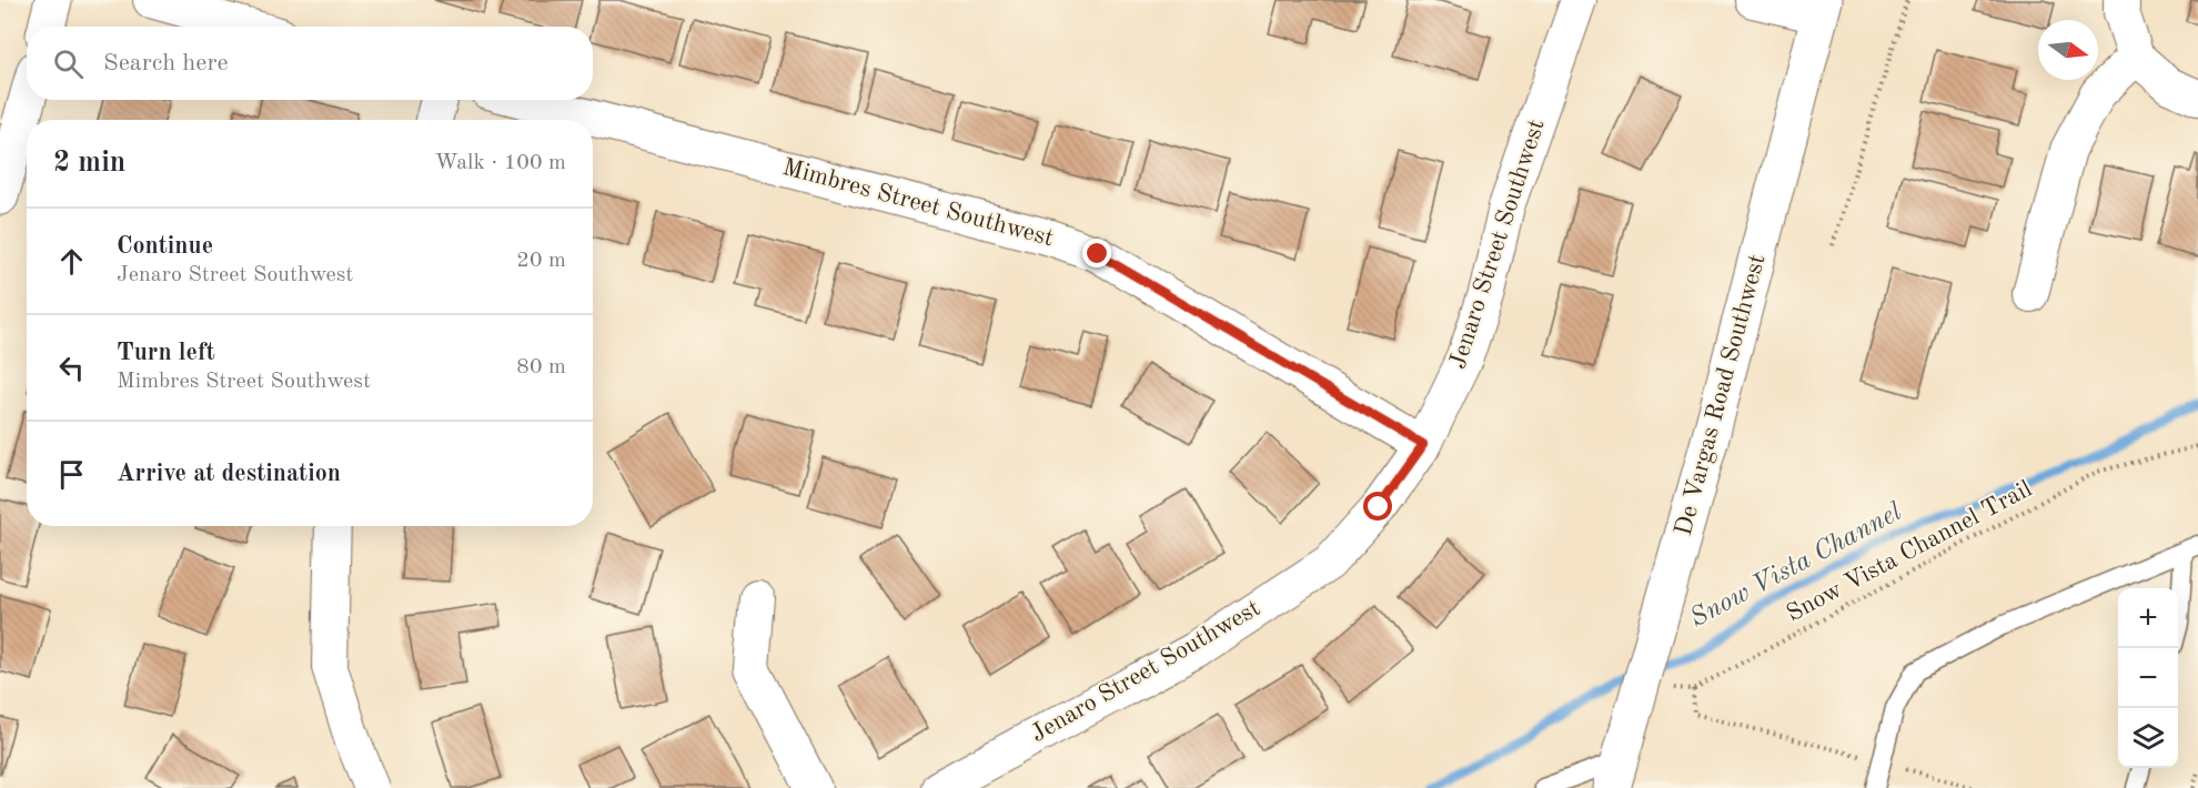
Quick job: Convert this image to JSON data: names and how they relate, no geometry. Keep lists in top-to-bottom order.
{
  "streets": {
    "street": ["Mimbres Street Southwest", "Jenaro Street Southwest", "De Vargas Road Southwest"],
    "path": ["Snow Vista Channel Trail"]
  },
  "crossings": [
    ["Mimbres Street Southwest", "Jenaro Street Southwest"]
  ],
  "water": ["Snow Vista Channel"],
  "north": "right",
  "page": {
    "search": "Search here",
    "heading": ["2 min", "Walk · 100 m"],
    "list": [
      ["Continue", "Jenaro Street Southwest", "20 m"],
      ["Turn left", "Mimbres Street Southwest", "80 m"],
      "Arrive at destination"
    ],
    "map_buttons": ["+", "−"]
  }
}
